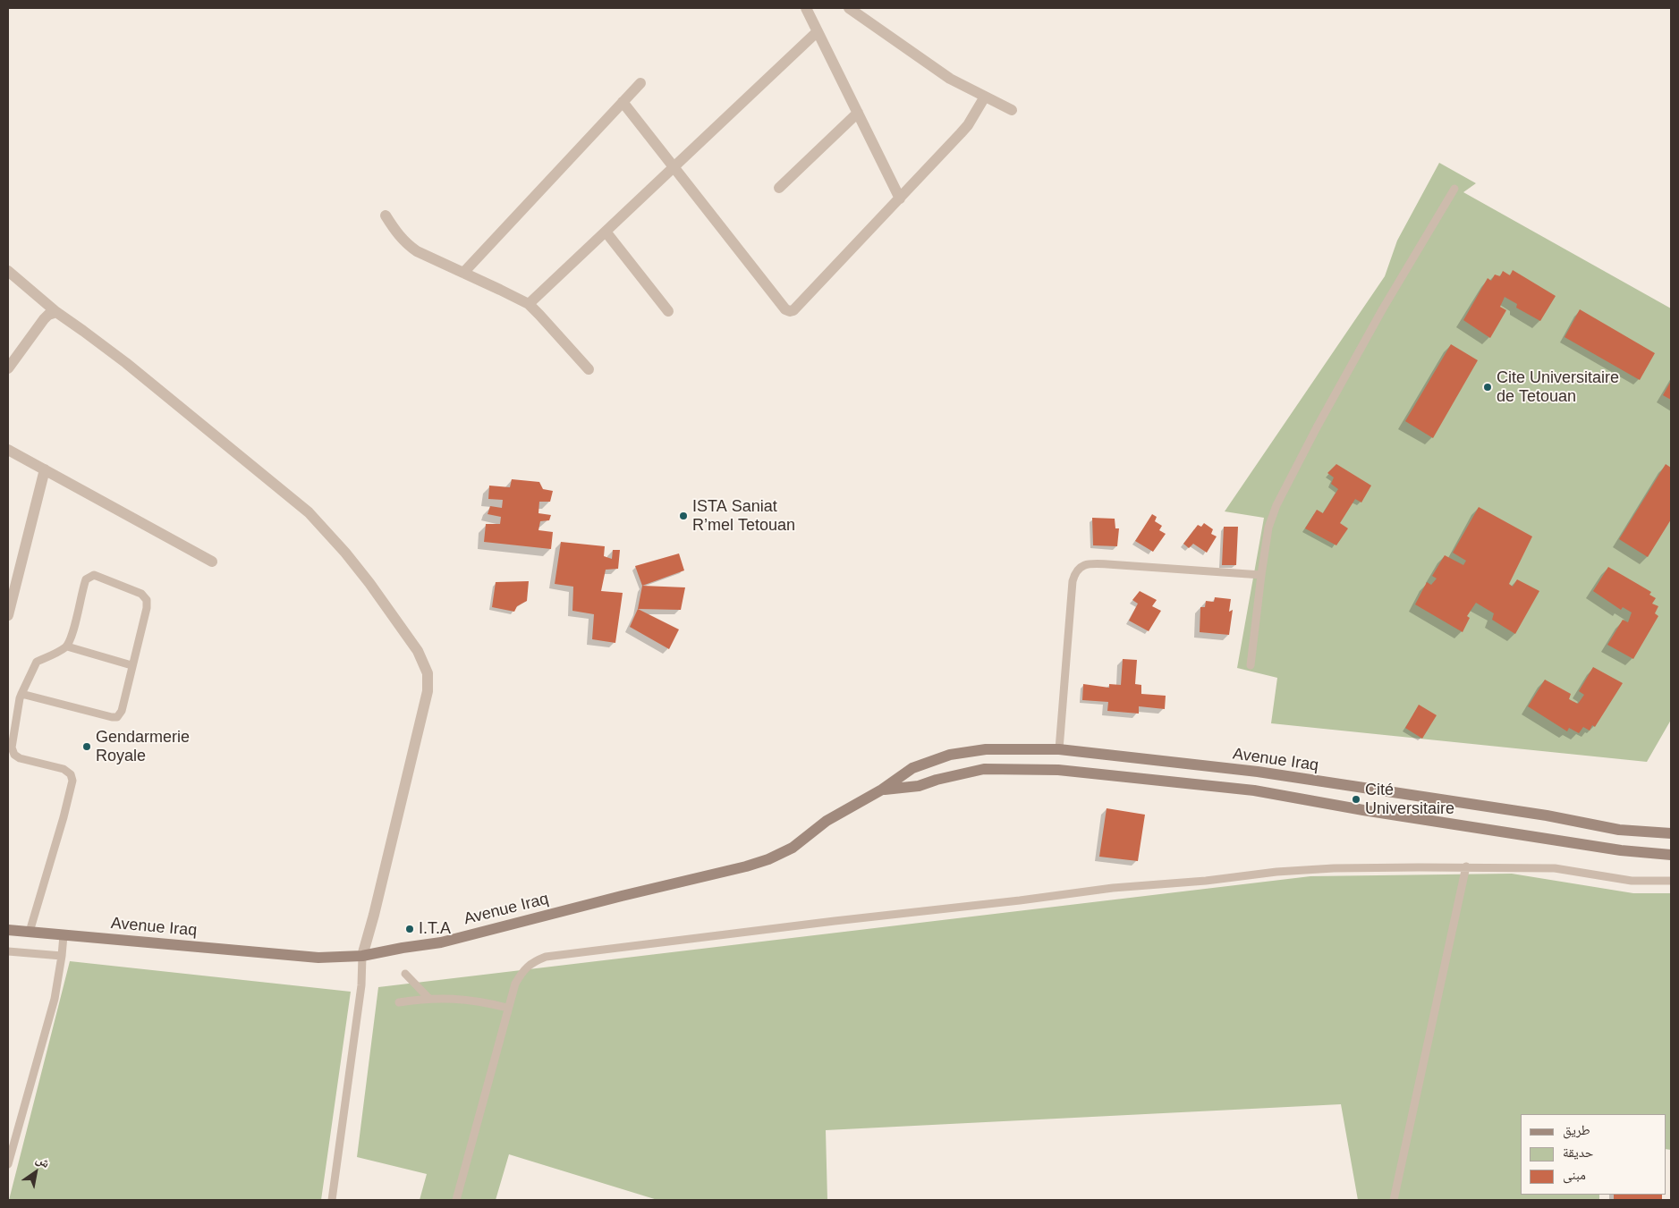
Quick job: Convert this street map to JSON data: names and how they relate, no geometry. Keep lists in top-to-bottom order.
{
  "streets": {
    "street": ["Avenue Iraq"]
  },
  "places": [
    "Cite Universitaire de Tetouan",
    "ISTA Saniat R’mel Tetouan",
    "Gendarmerie Royale",
    "Cité Universitaire",
    "I.T.A"
  ],
  "legend": ["طريق", "حديقة", "مبنى"],
  "north": "top right"
}
